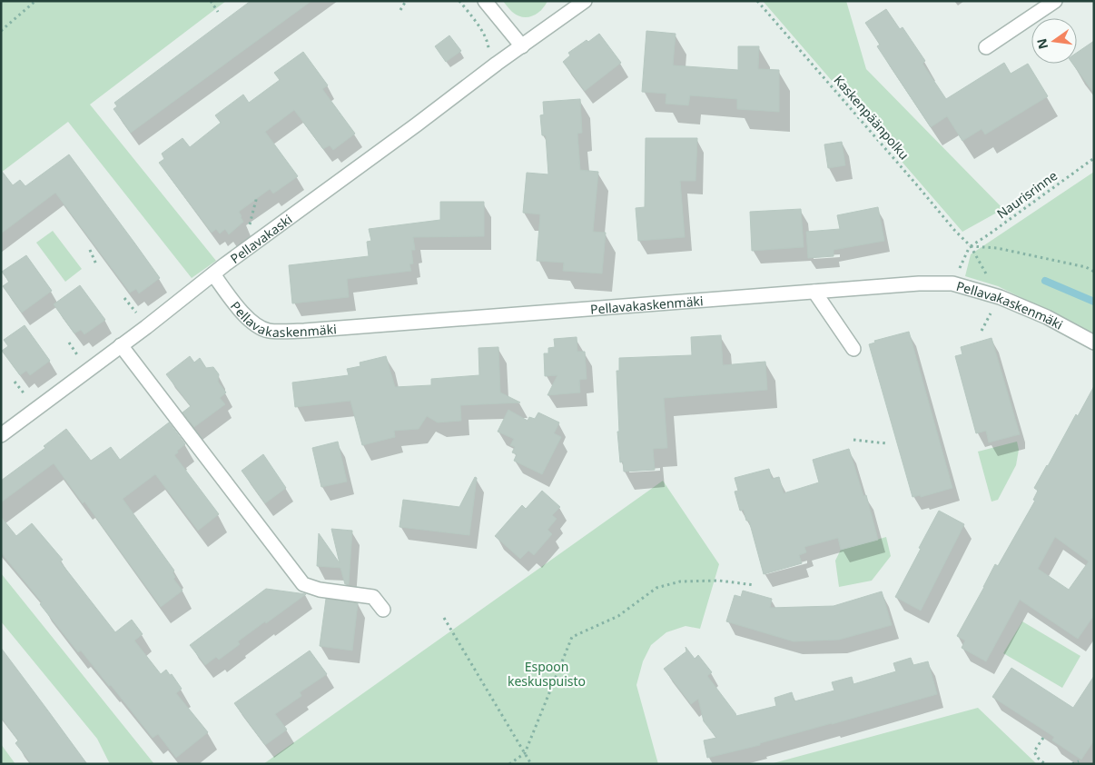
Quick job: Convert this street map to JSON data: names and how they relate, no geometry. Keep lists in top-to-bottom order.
{
  "streets": {
    "street": ["Pellavakaski", "Pellavakaskenmäki"],
    "path": ["Kaskenpäänpolku", "Naurisrinne"]
  },
  "crossings": [
    ["Kaskenpäänpolku", "Naurisrinne"],
    ["Kaskenpäänpolku", "Pellavakaskenmäki"],
    ["Pellavakaski", "Pellavakaskenmäki"]
  ],
  "parks": ["Espoon keskuspuisto"],
  "north": "left"
}
